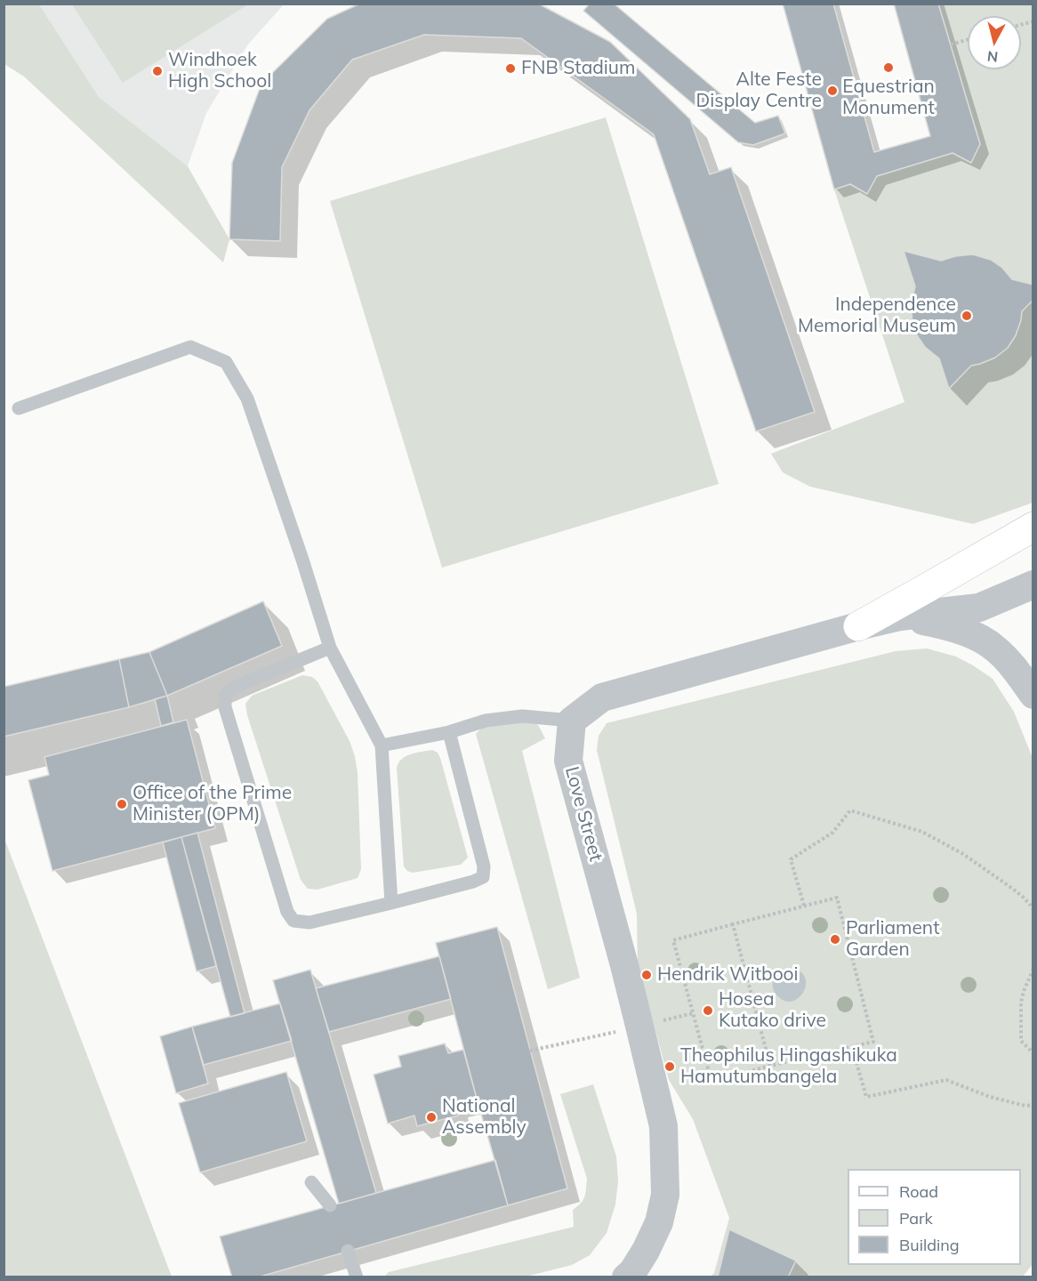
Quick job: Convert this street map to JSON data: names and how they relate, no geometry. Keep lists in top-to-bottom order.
{
  "streets": {
    "street": ["Love Street"]
  },
  "places": [
    "Equestrian Monument",
    "FNB Stadium",
    "Windhoek High School",
    "Alte Feste Display Centre",
    "Independence Memorial Museum",
    "Office of the Prime Minister (OPM)",
    "Parliament Garden",
    "Hendrik Witbooi",
    "Hosea Kutako drive",
    "Theophilus Hingashikuka Hamutumbangela",
    "National Assembly"
  ],
  "legend": ["Road", "Park", "Building"],
  "north": "bottom"
}
